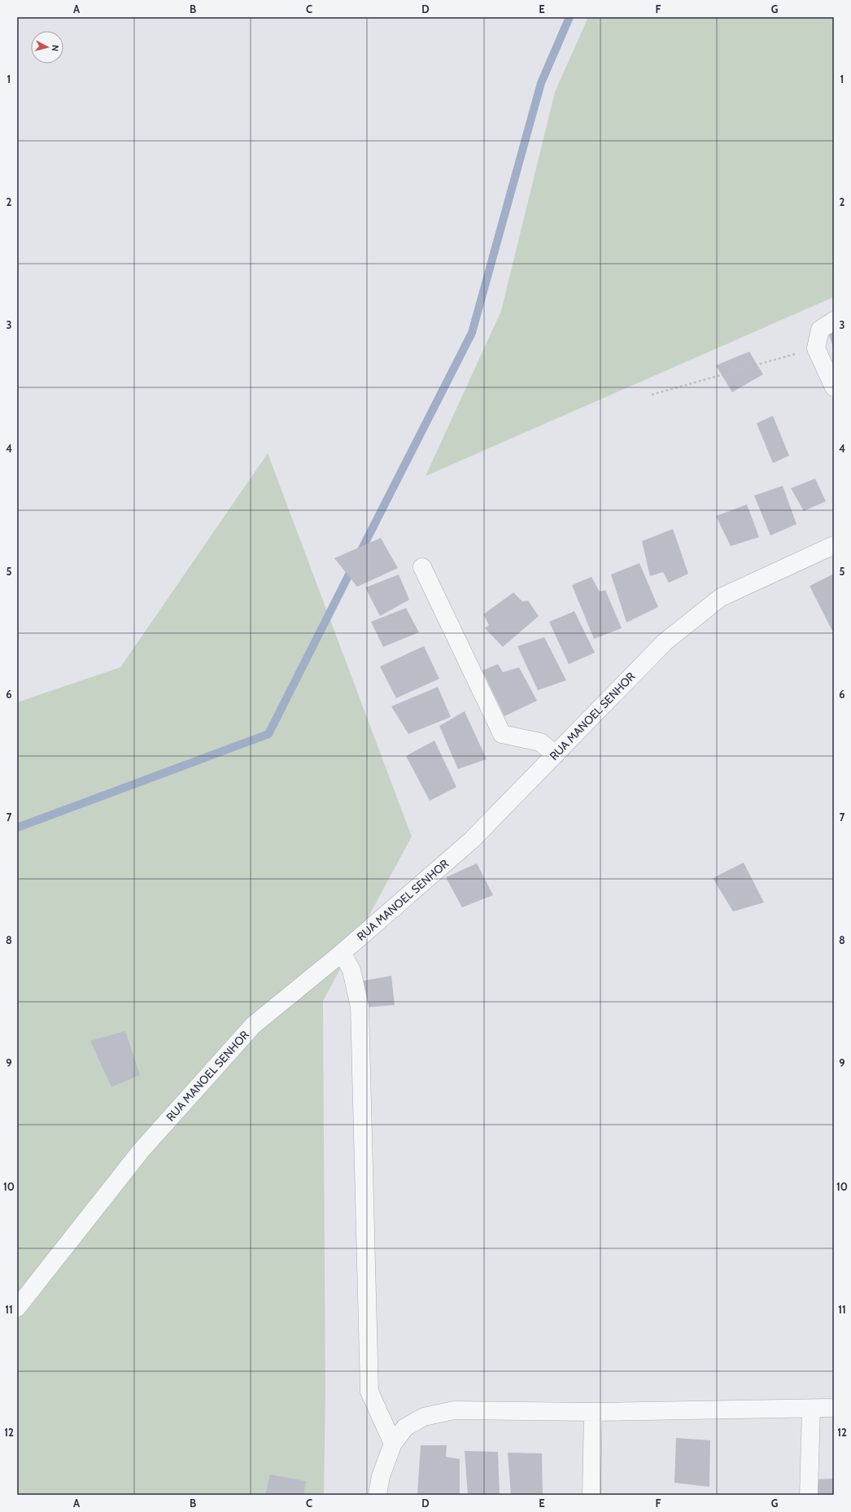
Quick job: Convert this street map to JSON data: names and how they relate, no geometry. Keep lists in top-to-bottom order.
{
  "streets": {
    "street": ["RUA MANOEL SENHOR"]
  },
  "north": "right",
  "grid": {
    "columns": [
      "A",
      "B",
      "C",
      "D",
      "E",
      "F",
      "G"
    ],
    "rows": [
      "1",
      "2",
      "3",
      "4",
      "5",
      "6",
      "7",
      "8",
      "9",
      "10",
      "11",
      "12"
    ]
  }
}
